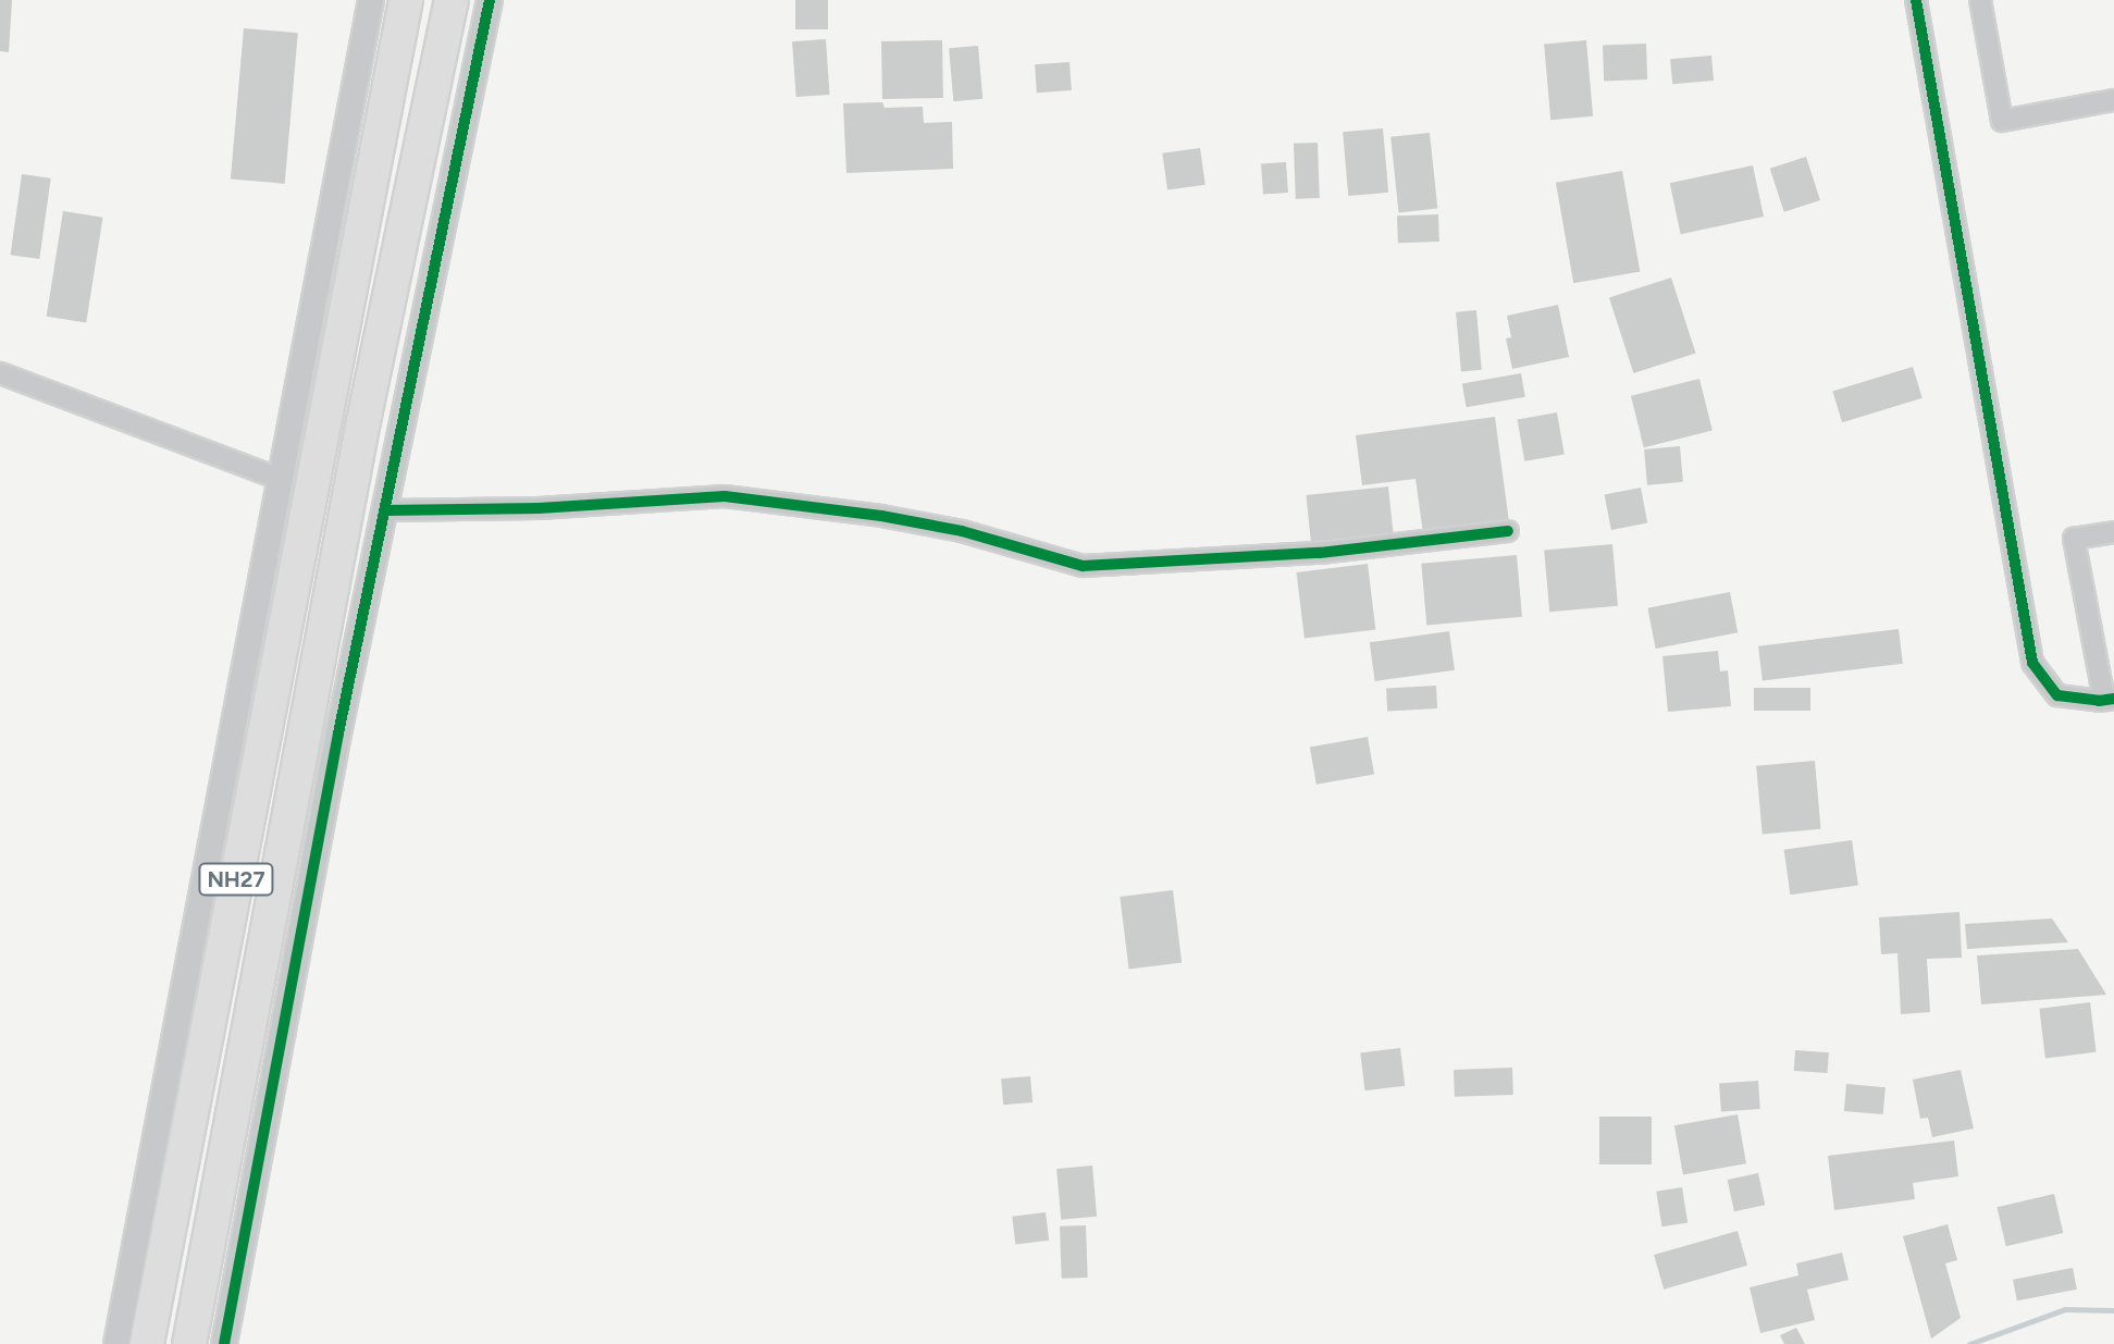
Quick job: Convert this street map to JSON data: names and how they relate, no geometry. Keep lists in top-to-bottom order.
{
  "streets": {
    "highway": ["NH27"]
  }
}
